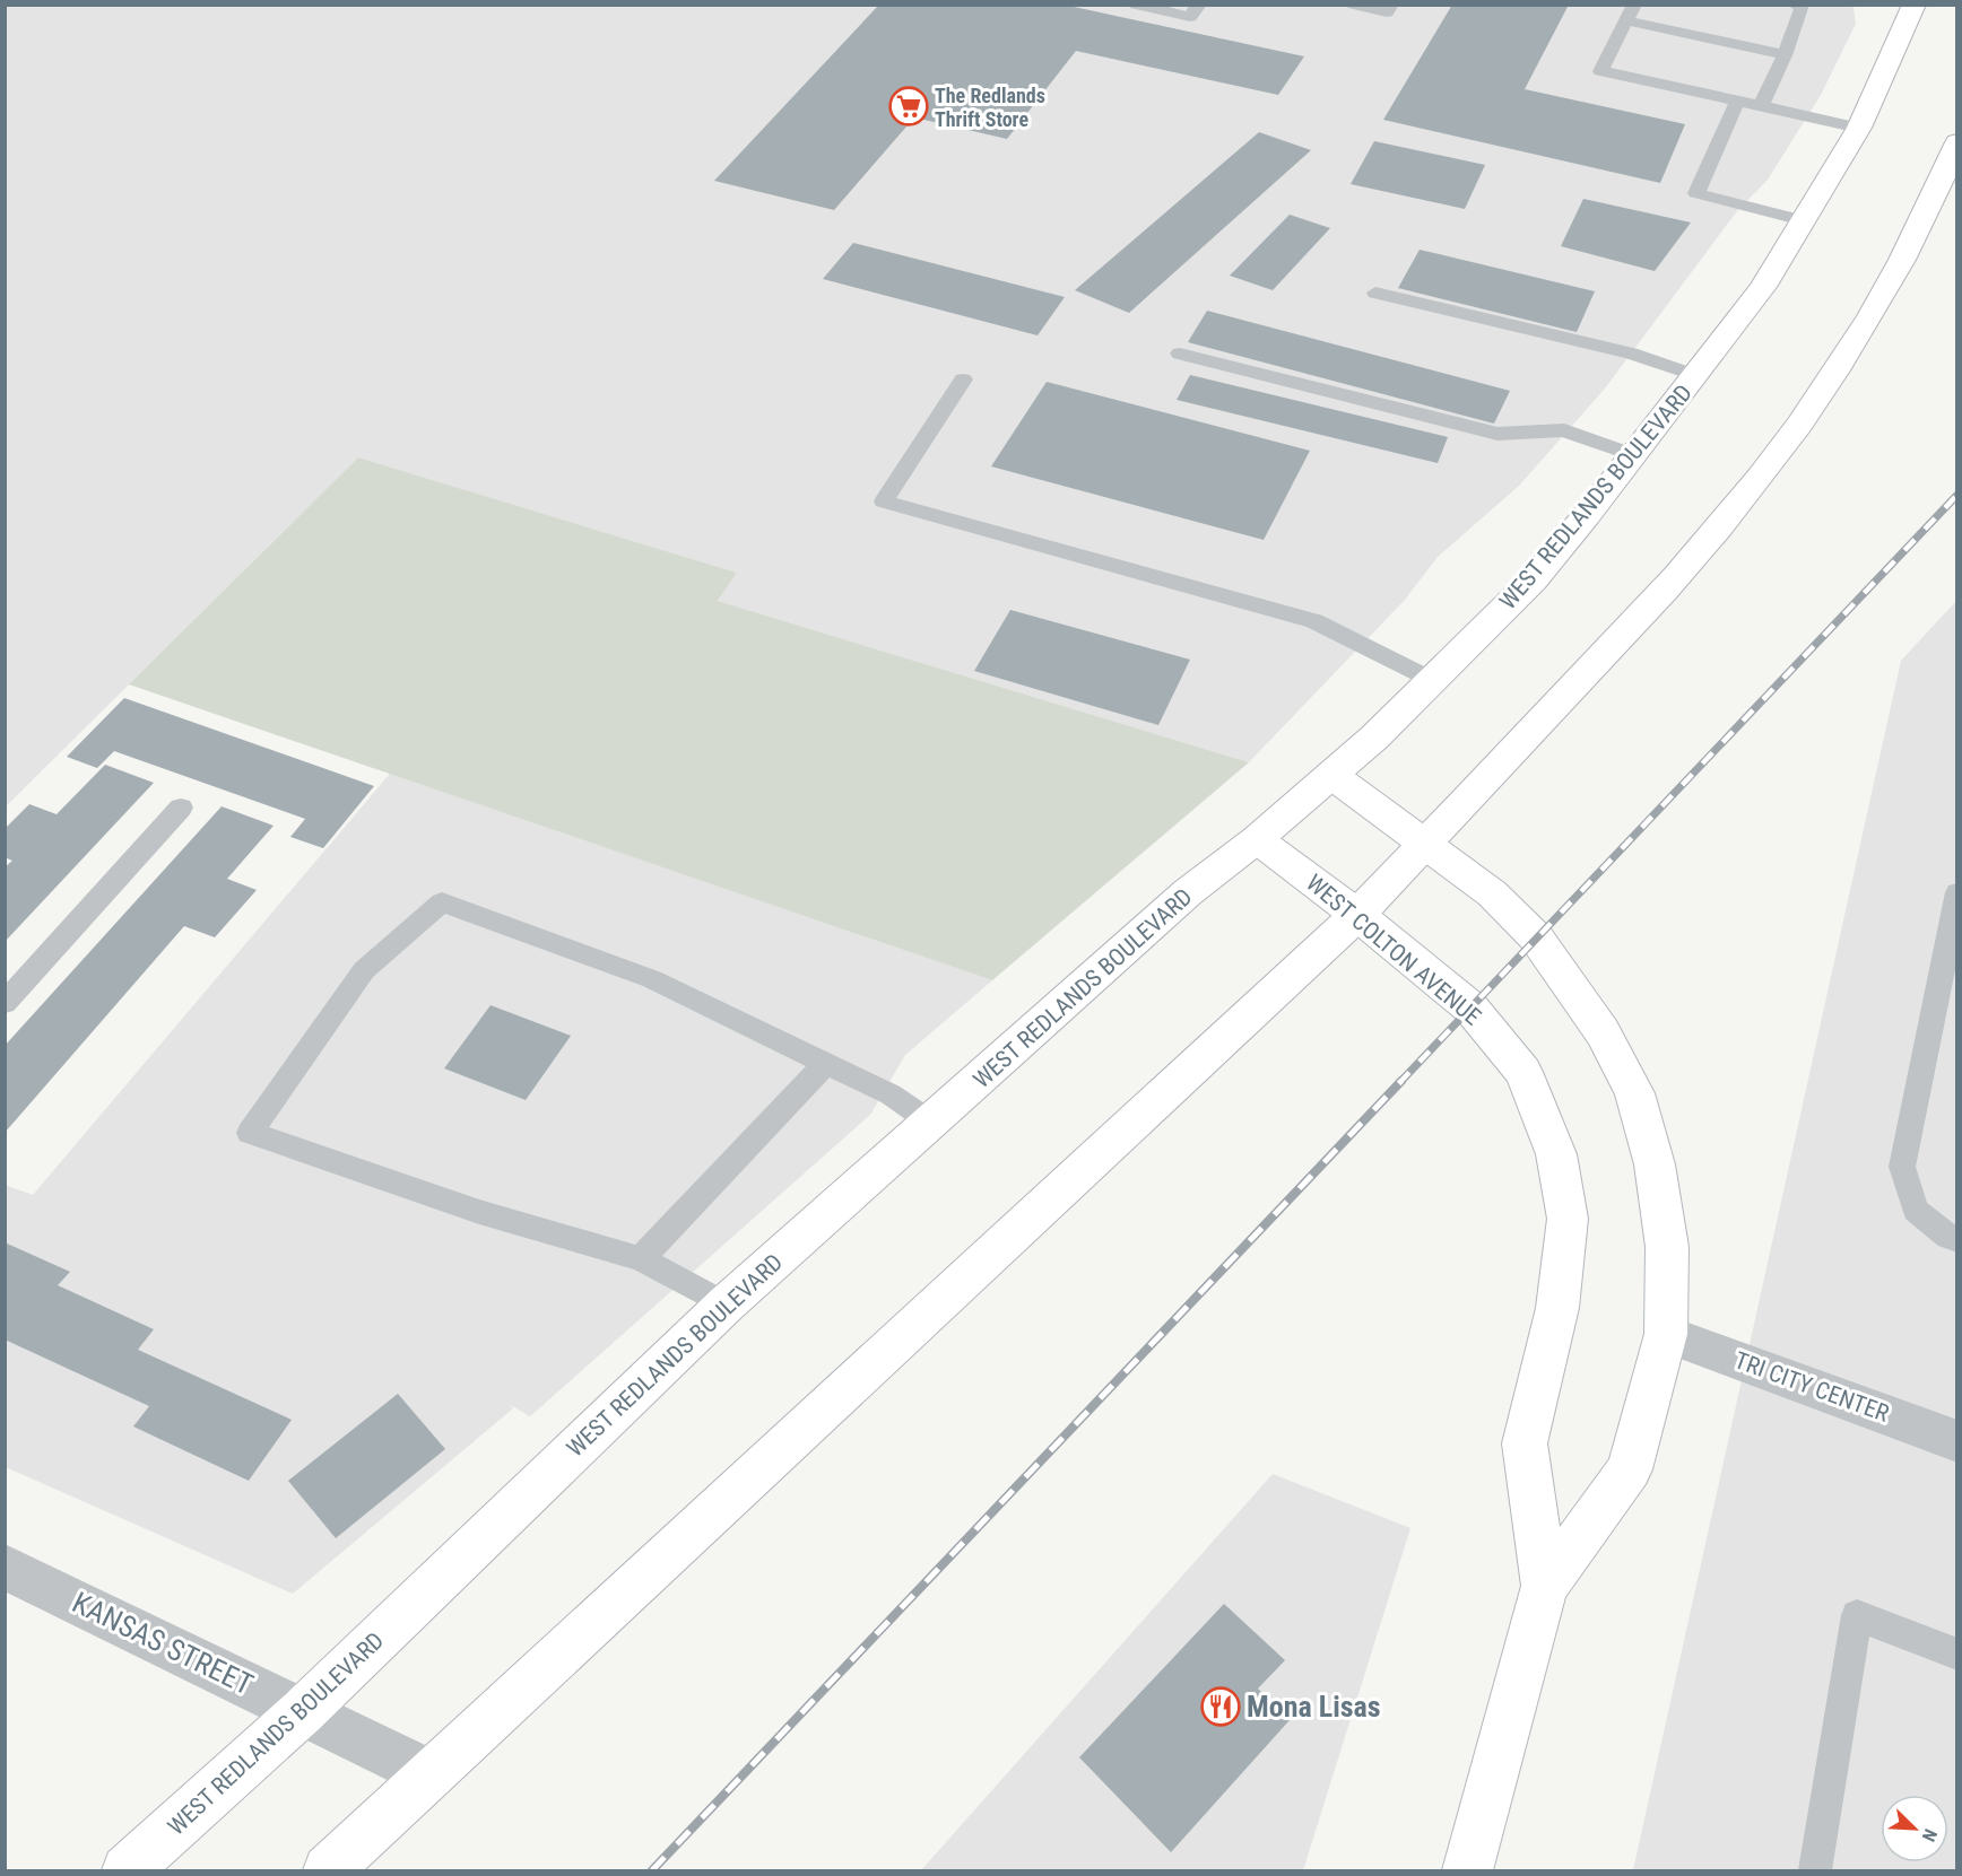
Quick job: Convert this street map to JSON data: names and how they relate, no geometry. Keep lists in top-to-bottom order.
{
  "streets": {
    "main road": ["WEST REDLANDS BOULEVARD", "WEST COLTON AVENUE"],
    "street": ["TRI CITY CENTER", "KANSAS STREET"]
  },
  "crossings": [
    ["WEST REDLANDS BOULEVARD", "WEST COLTON AVENUE"],
    ["WEST REDLANDS BOULEVARD", "KANSAS STREET"],
    ["WEST COLTON AVENUE", "TRI CITY CENTER"]
  ],
  "places": {
    "supermarket": ["The Redlands Thrift Store"],
    "restaurant": ["Mona Lisas"]
  },
  "north": "bottom right"
}
